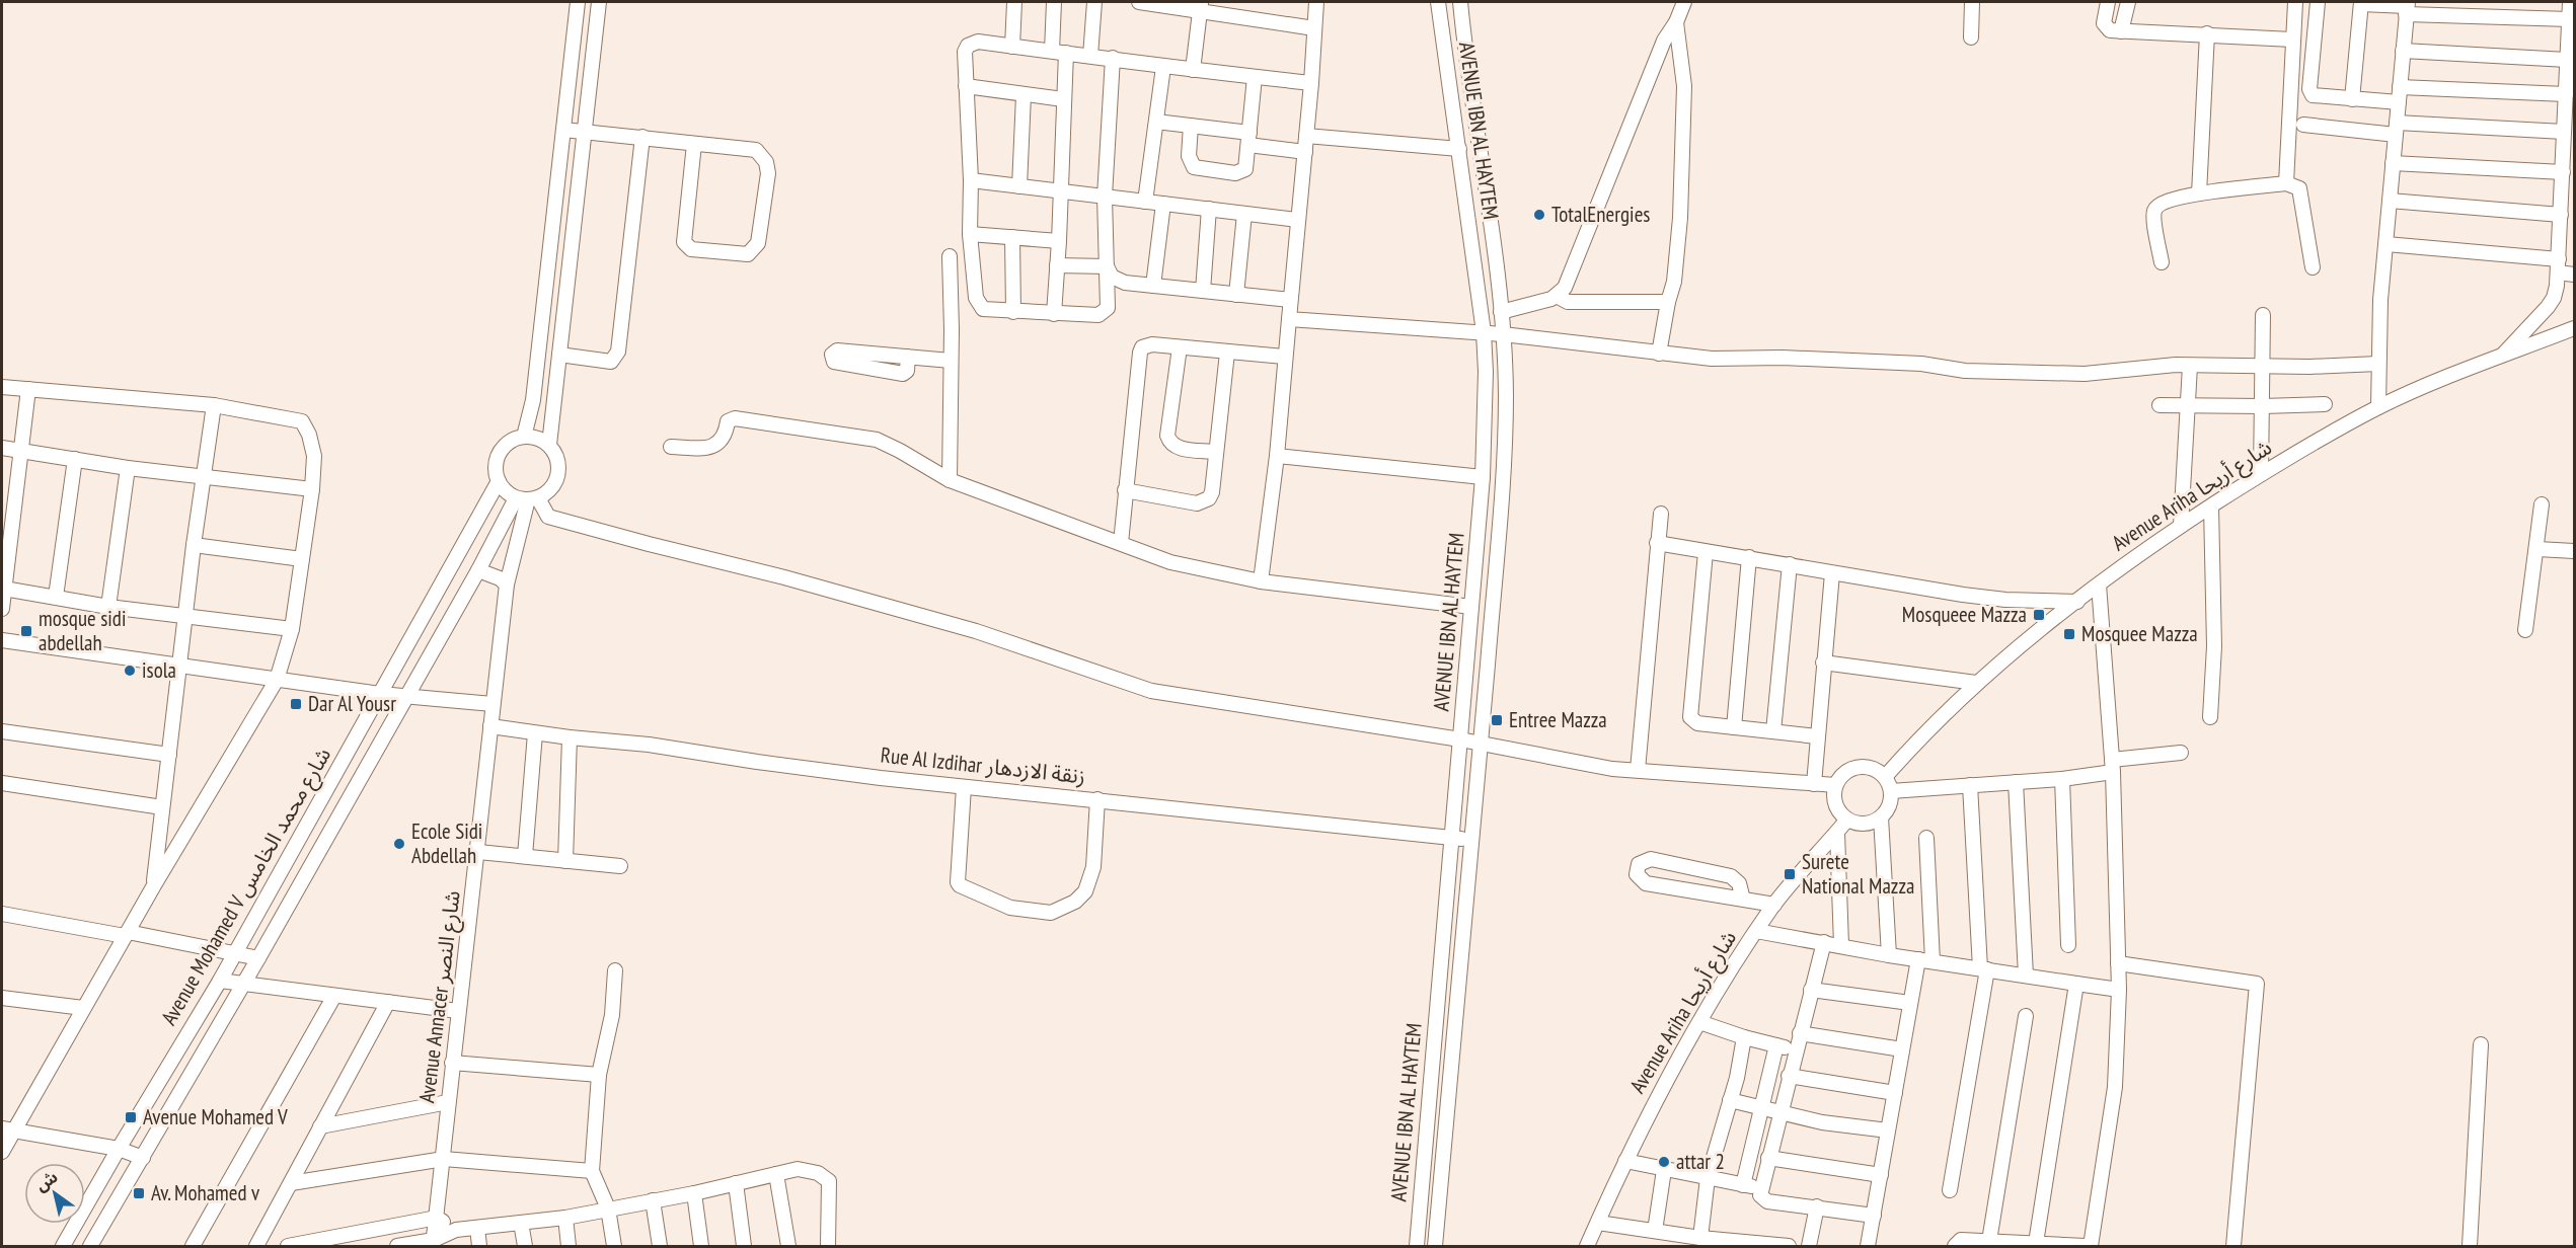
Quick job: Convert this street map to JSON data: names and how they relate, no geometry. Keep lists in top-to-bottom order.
{
  "streets": {
    "street": [
      "AVENUE IBN AL HAYTEM",
      "Avenue Ariha شارع أريحا",
      "Rue Al Izdihar زنقة الازدهار",
      "Avenue Mohamed V شارع محمد الخامس",
      "Avenue Annacer شارع النصر"
    ]
  },
  "crossings": [
    ["AVENUE IBN AL HAYTEM", "Rue Al Izdihar زنقة الازدهار"],
    ["Rue Al Izdihar زنقة الازدهار", "Avenue Annacer شارع النصر"],
    ["Avenue Mohamed V شارع محمد الخامس", "Avenue Annacer شارع النصر"]
  ],
  "places": {
    "other": [
      "TotalEnergies",
      "isola",
      "Ecole Sidi Abdellah",
      "attar 2"
    ],
    "transit": [
      "Mosqueee Mazza",
      "mosque sidi abdellah",
      "Mosquee Mazza",
      "Dar Al Yousr",
      "Entree Mazza",
      "Surete National Mazza",
      "Avenue Mohamed V",
      "Av. Mohamed v"
    ]
  },
  "north": "top left"
}
